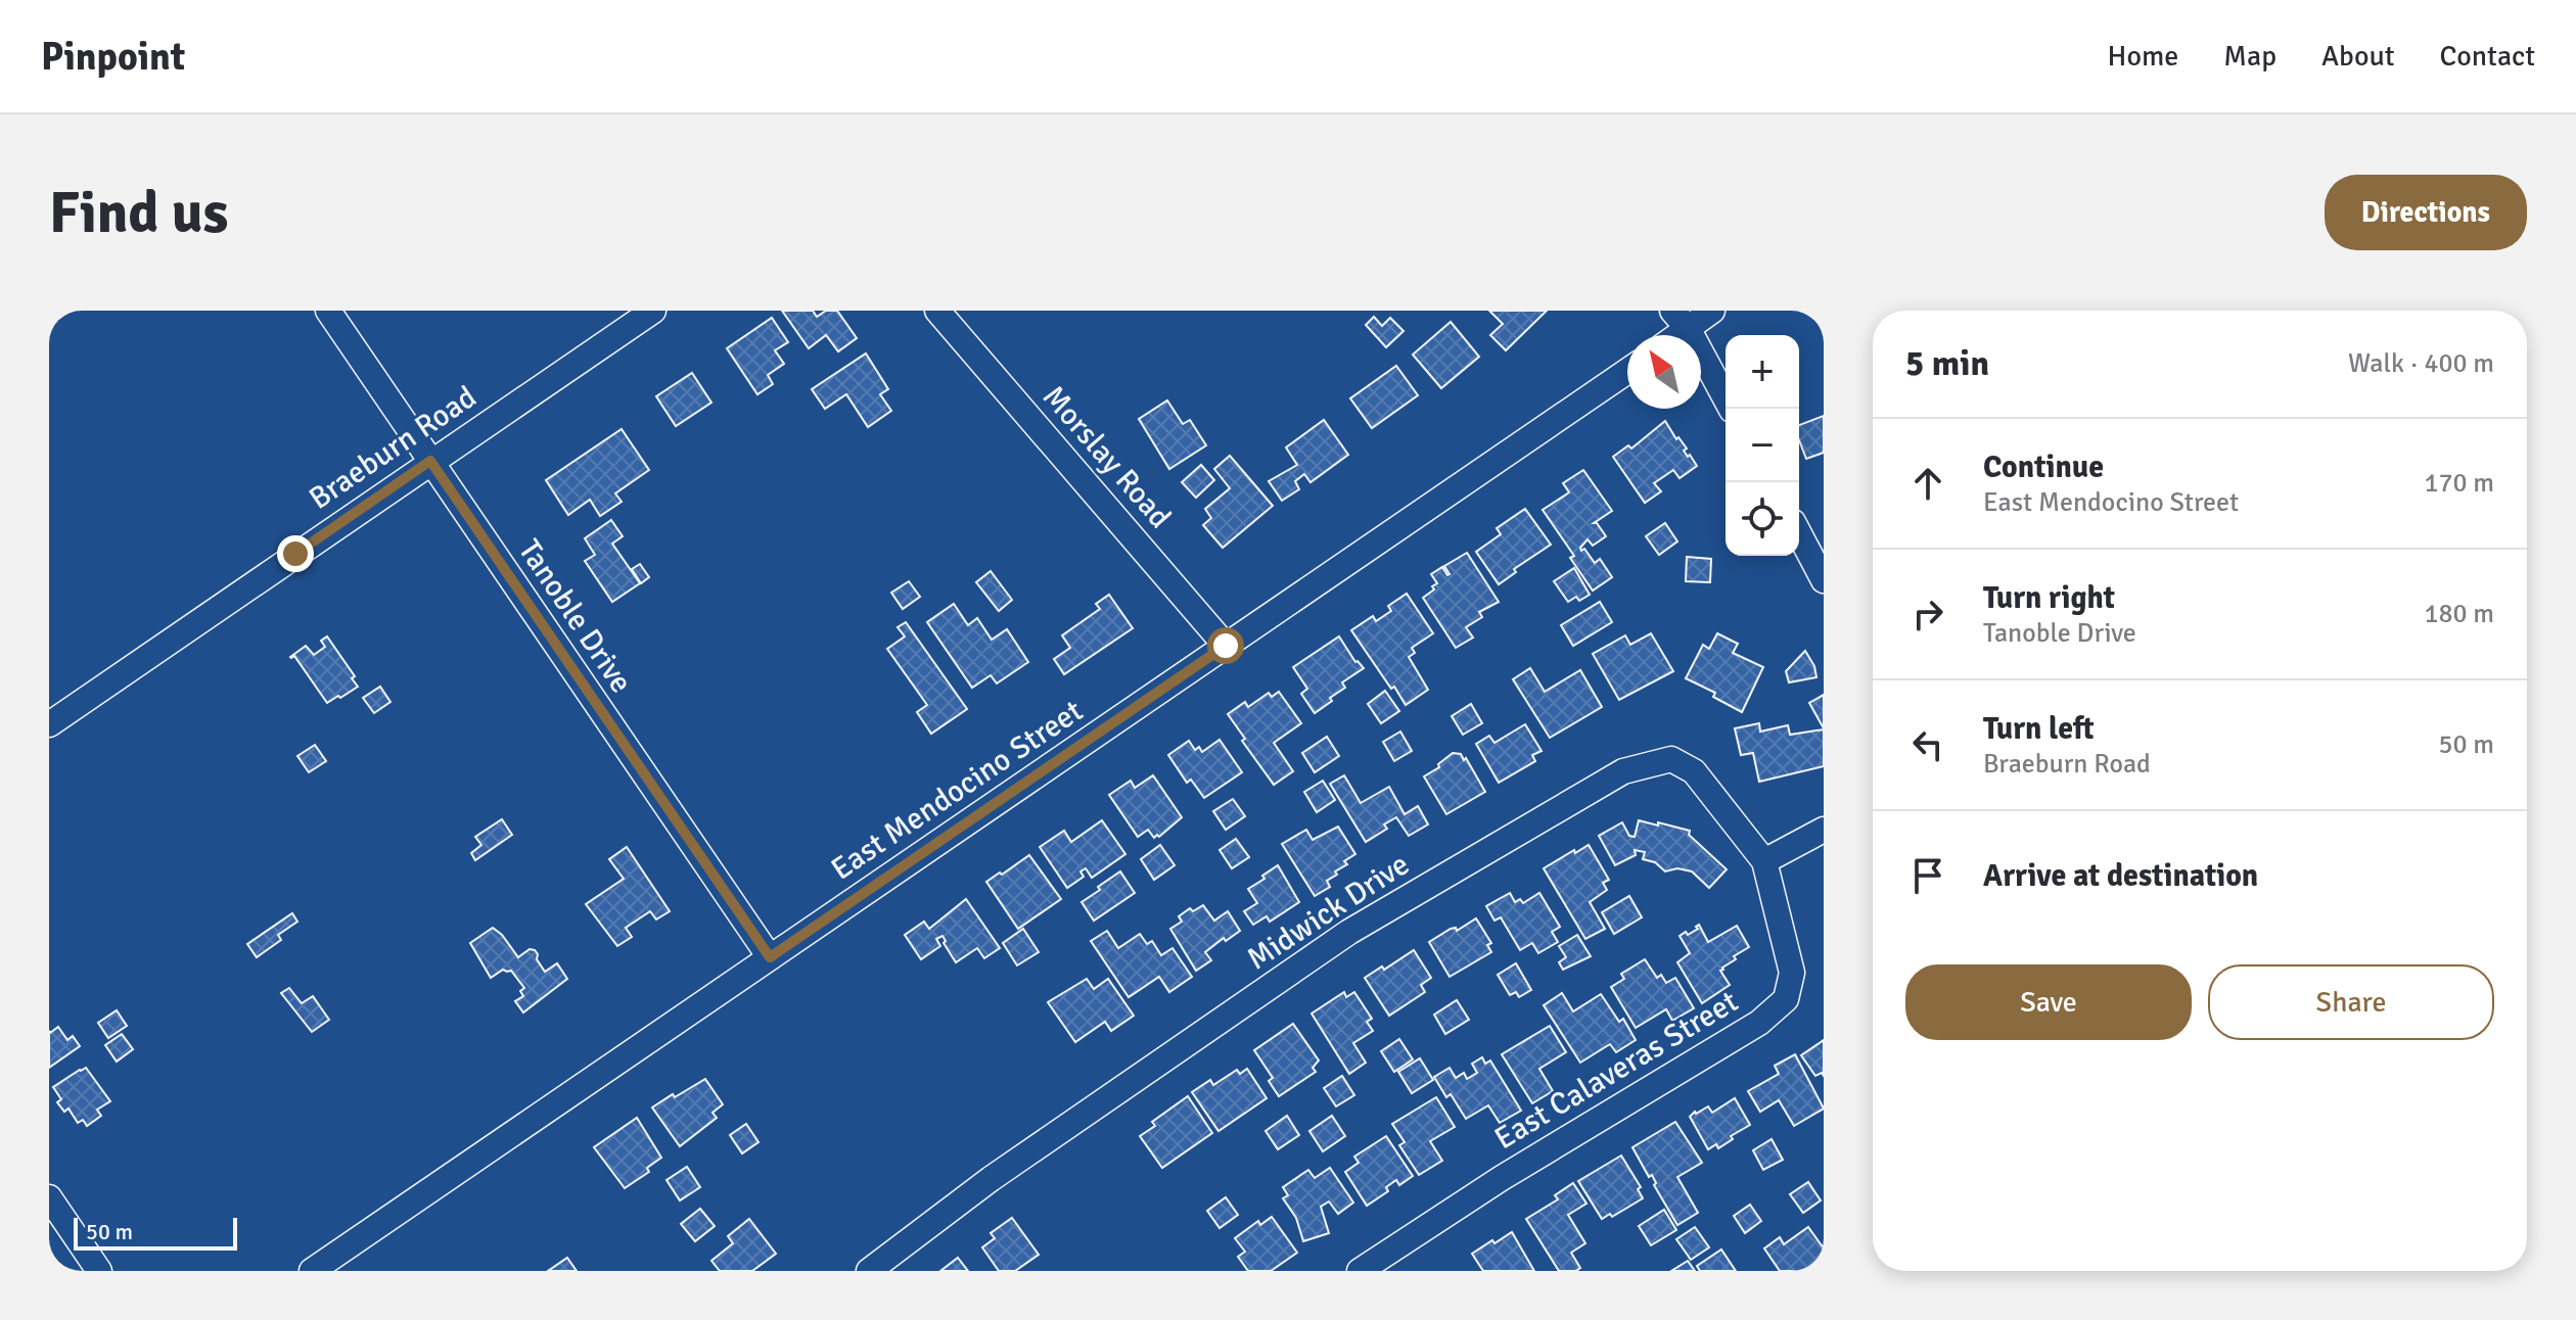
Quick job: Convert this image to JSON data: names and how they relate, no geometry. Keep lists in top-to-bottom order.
{
  "streets": {
    "street": [
      "Braeburn Road",
      "Morslay Road",
      "Tanoble Drive",
      "East Mendocino Street",
      "Midwick Drive",
      "East Calaveras Street"
    ]
  },
  "crossings": [
    ["Braeburn Road", "Tanoble Drive"],
    ["Morslay Road", "East Mendocino Street"],
    ["Tanoble Drive", "East Mendocino Street"],
    ["Midwick Drive", "East Calaveras Street"]
  ],
  "scale_bar": "50 m",
  "north": "top left",
  "page": {
    "header": "Pinpoint",
    "nav": [
      "Home",
      "Map",
      "About",
      "Contact"
    ],
    "buttons": [
      "Directions",
      ["Save", "Share"]
    ],
    "title": "Find us",
    "heading": ["5 min", "Walk · 400 m"],
    "map_buttons": ["+", "−"],
    "list": [
      ["Continue", "East Mendocino Street", "170 m"],
      ["Turn right", "Tanoble Drive", "180 m"],
      ["Turn left", "Braeburn Road", "50 m"],
      "Arrive at destination"
    ],
    "scale": "50 m"
  }
}
